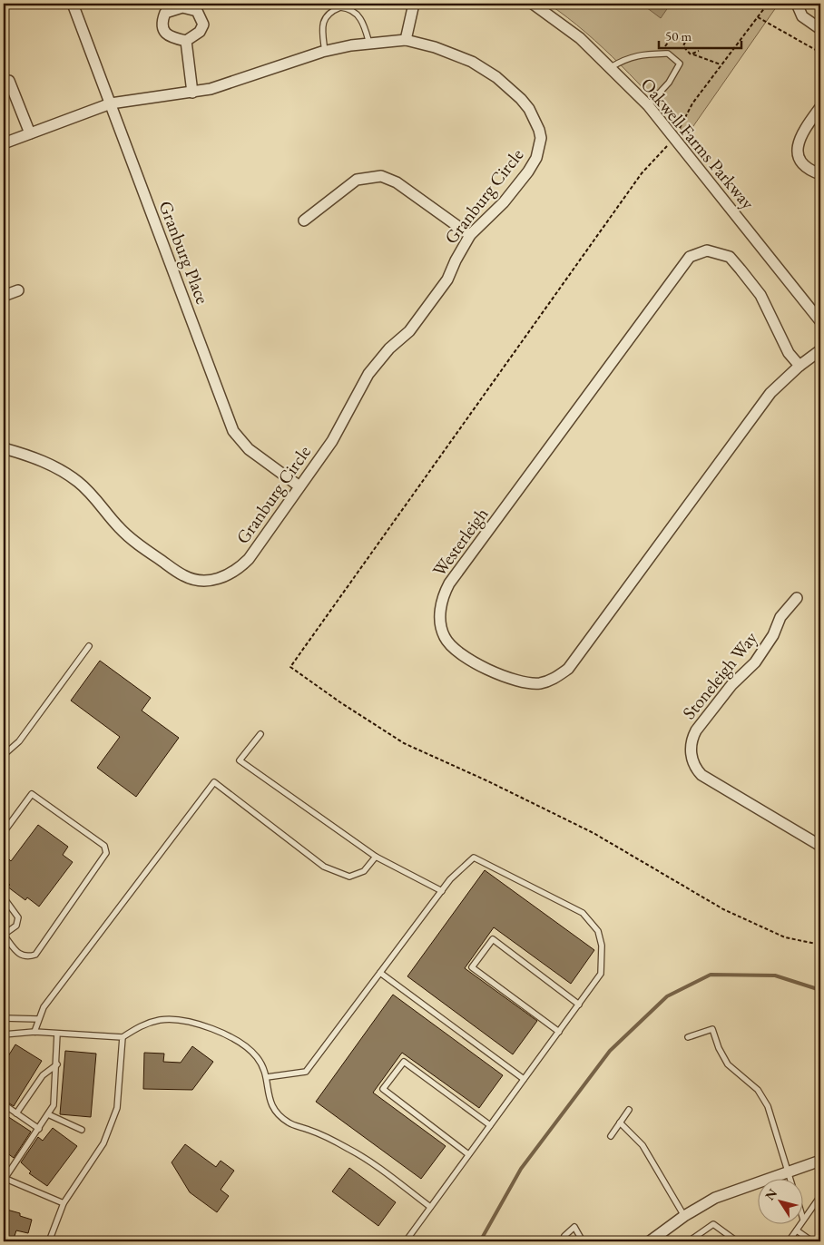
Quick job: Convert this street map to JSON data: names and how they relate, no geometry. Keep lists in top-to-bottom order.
{
  "streets": {
    "street": [
      "Oakwell Farms Parkway",
      "Granburg Circle",
      "Granburg Place",
      "Westerleigh",
      "Stoneleigh Way"
    ]
  },
  "crossings": [
    ["Granburg Circle", "Granburg Place"]
  ],
  "scale_bar": "50 m",
  "north": "top left"
}
